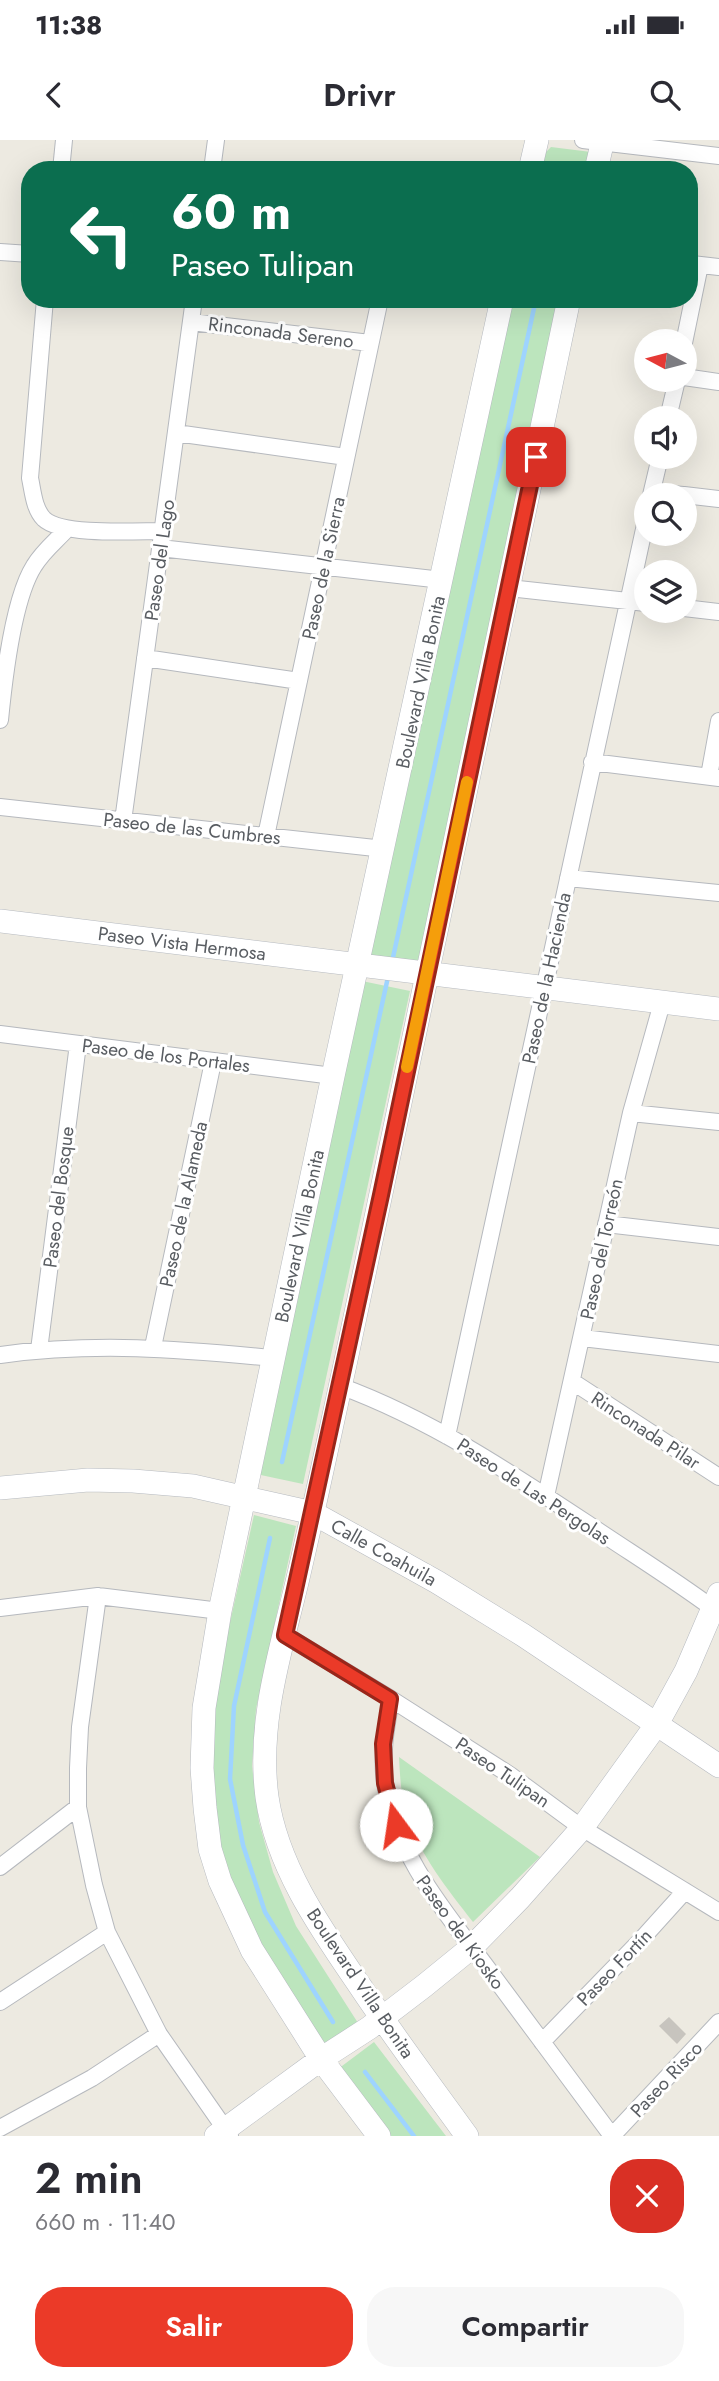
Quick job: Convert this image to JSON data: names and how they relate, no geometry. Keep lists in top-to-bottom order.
{
  "streets": {
    "street": [
      "Rinconada Sereno",
      "Paseo del Lago",
      "Paseo de la Sierra",
      "Boulevard Villa Bonita",
      "Paseo de las Cumbres",
      "Paseo Vista Hermosa",
      "Paseo de la Hacienda",
      "Paseo de los Portales",
      "Paseo del Bosque",
      "Paseo de la Alameda",
      "Paseo del Torreón",
      "Rinconada Pilar",
      "Paseo de Las Pergolas",
      "Calle Coahuila",
      "Paseo Tulipan",
      "Paseo del Kiosko",
      "Paseo Fortín",
      "Paseo Risco"
    ]
  },
  "crossings": [
    ["Rinconada Sereno", "Paseo del Lago"],
    ["Rinconada Sereno", "Paseo de la Sierra"],
    ["Paseo del Lago", "Paseo de las Cumbres"],
    ["Paseo de la Sierra", "Paseo de las Cumbres"],
    ["Boulevard Villa Bonita", "Paseo de las Cumbres"],
    ["Boulevard Villa Bonita", "Paseo Vista Hermosa"],
    ["Boulevard Villa Bonita", "Paseo de los Portales"],
    ["Boulevard Villa Bonita", "Paseo de Las Pergolas"],
    ["Boulevard Villa Bonita", "Calle Coahuila"],
    ["Boulevard Villa Bonita", "Paseo Tulipan"],
    ["Paseo de la Hacienda", "Paseo de Las Pergolas"],
    ["Paseo de los Portales", "Paseo del Bosque"],
    ["Paseo de los Portales", "Paseo de la Alameda"],
    ["Paseo del Torreón", "Rinconada Pilar"],
    ["Paseo del Torreón", "Paseo de Las Pergolas"],
    ["Paseo Tulipan", "Paseo del Kiosko"],
    ["Paseo Tulipan", "Paseo Fortín"],
    ["Paseo del Kiosko", "Paseo Fortín"],
    ["Paseo del Kiosko", "Paseo Risco"]
  ],
  "north": "left",
  "page": {
    "status": "11:38",
    "header": "Drivr",
    "turn": ["60 m", "Paseo Tulipan"],
    "heading": ["2 min", "660 m · 11:40"],
    "buttons": ["Salir", "Compartir"]
  }
}
